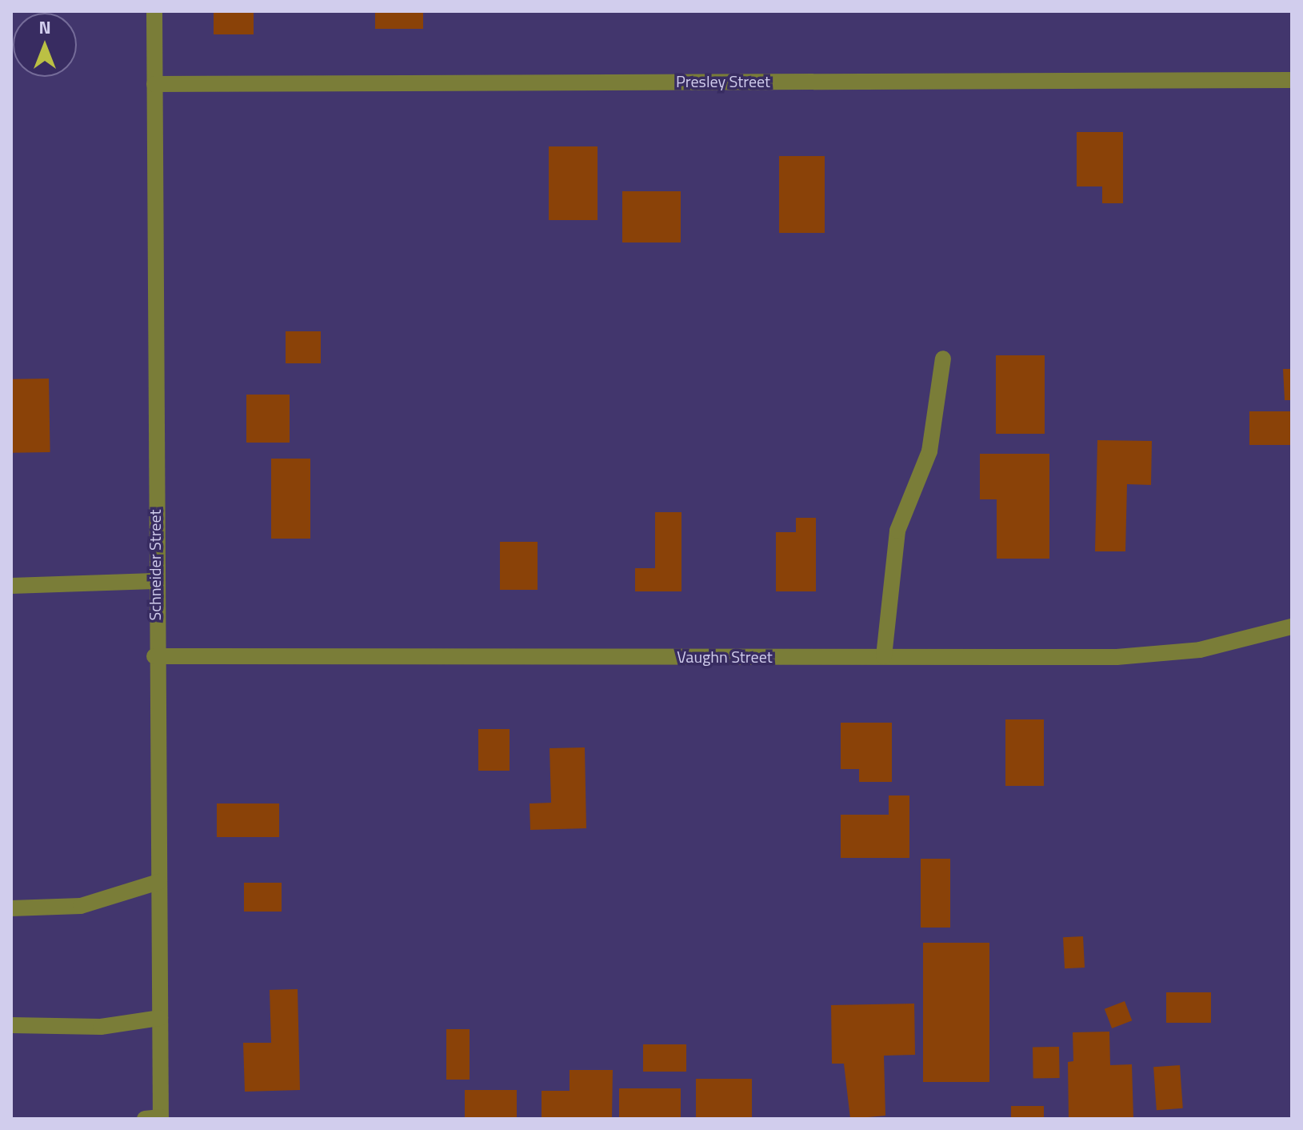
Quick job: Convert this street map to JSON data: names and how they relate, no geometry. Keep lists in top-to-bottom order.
{
  "streets": {
    "street": ["Presley Street", "Schneider Street", "Vaughn Street"]
  },
  "crossings": [
    ["Presley Street", "Schneider Street"],
    ["Schneider Street", "Vaughn Street"]
  ],
  "north": "top"
}
